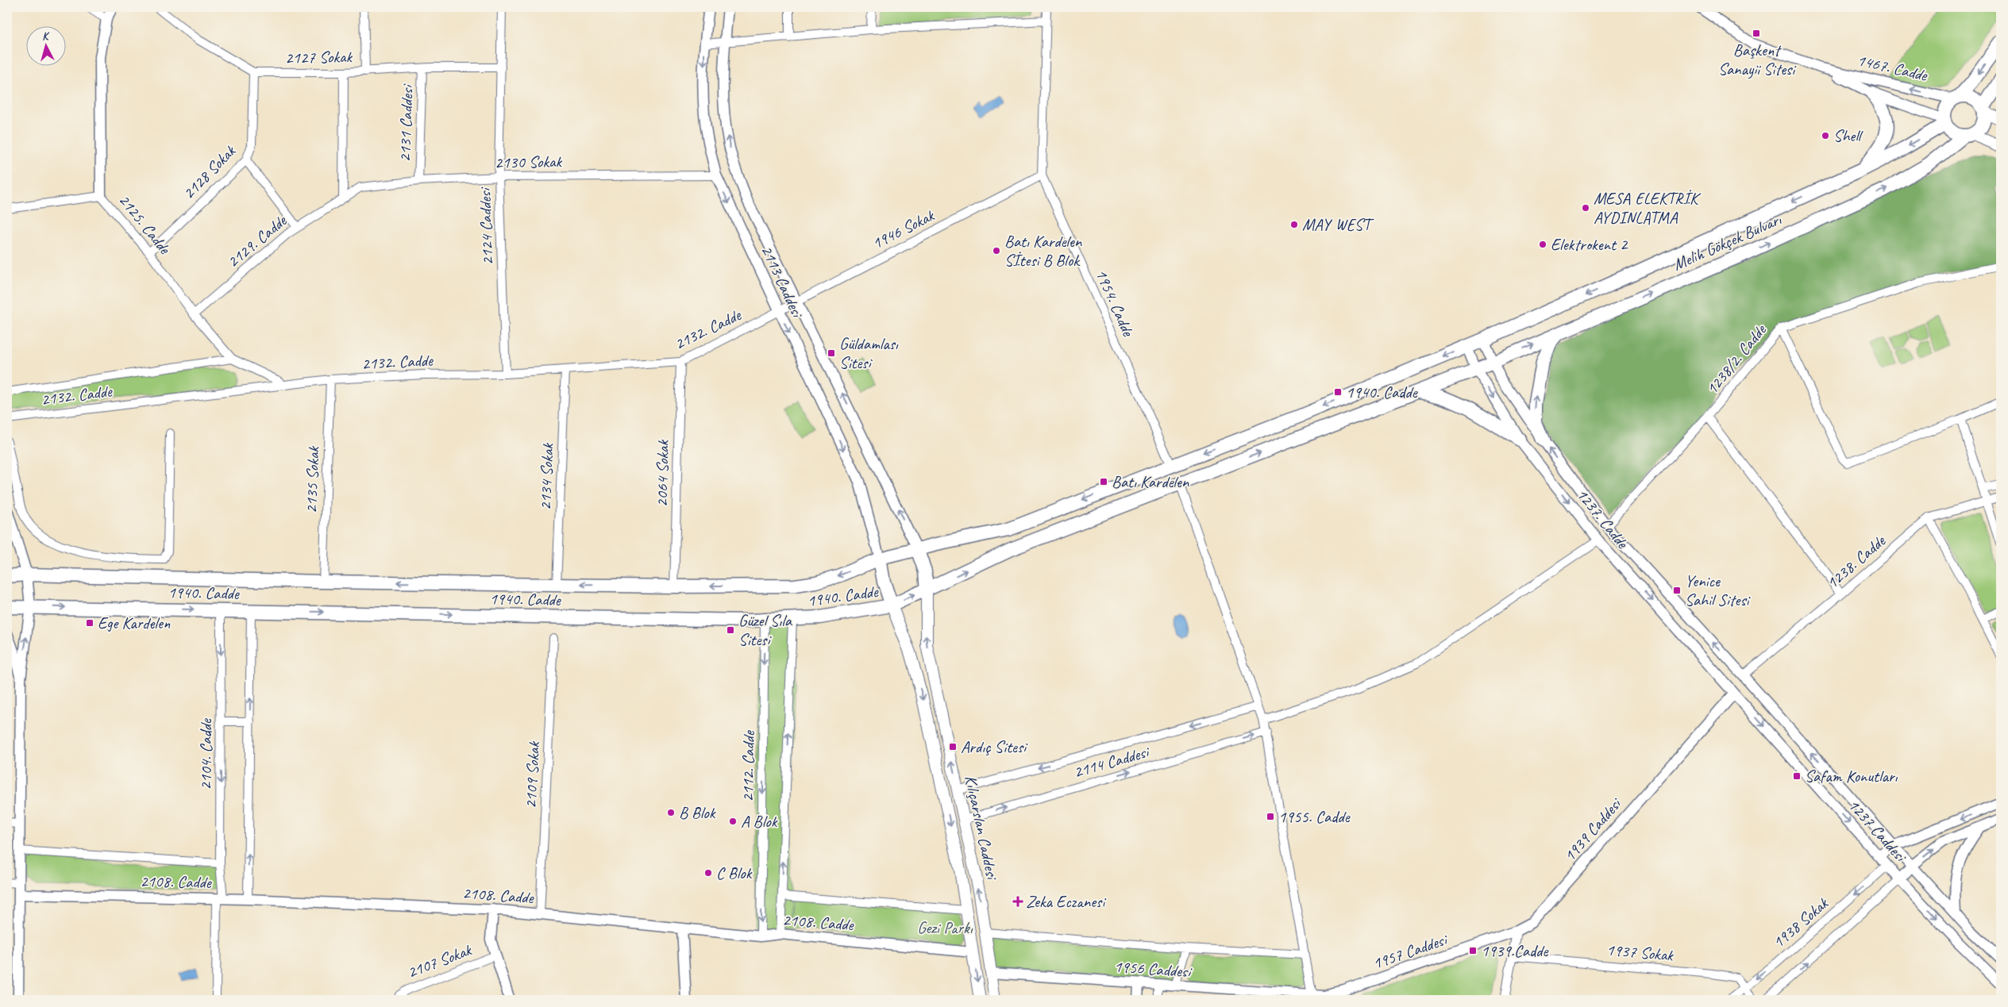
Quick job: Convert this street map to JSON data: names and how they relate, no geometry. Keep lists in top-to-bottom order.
{
  "streets": {
    "main road": [
      "1467. Cadde",
      "Melih Gökçek Bulvarı",
      "1940. Cadde",
      "Kılıçarslan Caddesi"
    ],
    "street": [
      "2127 Sokak",
      "2131 Caddesi",
      "2130 Sokak",
      "2128 Sokak",
      "2125. Cadde",
      "2124 Caddesi",
      "1946 Sokak",
      "2129. Cadde",
      "2113 Caddesi",
      "1954. Cadde",
      "2132. Cadde",
      "1238/2. Cadde",
      "2064 Sokak",
      "2134 Sokak",
      "2135 Sokak",
      "1237. Cadde",
      "1238. Cadde",
      "2104. Cadde",
      "2114 Caddesi",
      "2112. Cadde",
      "2109 Sokak",
      "1939 Caddesi",
      "1237 Caddesi",
      "2108. Cadde",
      "1938 Sokak",
      "1957 Caddesi",
      "1937 Sokak",
      "2107 Sokak",
      "1956 Caddesi"
    ]
  },
  "crossings": [
    ["2127 Sokak", "2131 Caddesi"],
    ["2127 Sokak", "2128 Sokak"],
    ["2127 Sokak", "2124 Caddesi"],
    ["1467. Cadde", "Melih Gökçek Bulvarı"],
    ["2131 Caddesi", "2130 Sokak"],
    ["2130 Sokak", "2124 Caddesi"],
    ["2130 Sokak", "2129. Cadde"],
    ["2130 Sokak", "2113 Caddesi"],
    ["2128 Sokak", "2125. Cadde"],
    ["2125. Cadde", "2129. Cadde"],
    ["2125. Cadde", "2132. Cadde"],
    ["2124 Caddesi", "2132. Cadde"],
    ["1946 Sokak", "2113 Caddesi"],
    ["1946 Sokak", "1954. Cadde"],
    ["1946 Sokak", "2132. Cadde"],
    ["Melih Gökçek Bulvarı", "1237. Cadde"],
    ["Melih Gökçek Bulvarı", "1940. Cadde"],
    ["2113 Caddesi", "2132. Cadde"],
    ["2113 Caddesi", "1940. Cadde"],
    ["1954. Cadde", "1940. Cadde"],
    ["2132. Cadde", "2064 Sokak"],
    ["2132. Cadde", "2134 Sokak"],
    ["2132. Cadde", "2135 Sokak"],
    ["1238/2. Cadde", "1237. Cadde"],
    ["2064 Sokak", "1940. Cadde"],
    ["2134 Sokak", "1940. Cadde"],
    ["2135 Sokak", "1940. Cadde"],
    ["1237. Cadde", "1238. Cadde"],
    ["1237. Cadde", "1940. Cadde"],
    ["1237. Cadde", "1939 Caddesi"],
    ["1237. Cadde", "1237 Caddesi"],
    ["1238. Cadde", "1237 Caddesi"],
    ["1940. Cadde", "2104. Cadde"],
    ["1940. Cadde", "2112. Cadde"],
    ["1940. Cadde", "Kılıçarslan Caddesi"],
    ["2104. Cadde", "2108. Cadde"],
    ["2114 Caddesi", "Kılıçarslan Caddesi"],
    ["2112. Cadde", "2108. Cadde"],
    ["2109 Sokak", "2108. Cadde"],
    ["Kılıçarslan Caddesi", "2108. Cadde"],
    ["Kılıçarslan Caddesi", "1956 Caddesi"],
    ["1939 Caddesi", "1237 Caddesi"],
    ["1939 Caddesi", "1957 Caddesi"],
    ["1237 Caddesi", "1938 Sokak"],
    ["1938 Sokak", "1937 Sokak"],
    ["1957 Caddesi", "1956 Caddesi"]
  ],
  "parks": ["Gezi Parkı"],
  "places": {
    "transit": [
      "Başkent Sanayii Sitesi",
      "Güldamlası Sitesi",
      "1940. Cadde",
      "Batı Kardelen",
      "Yenice Sahil Sitesi",
      "Ege Kardelen",
      "Güzel Sıla Sitesi",
      "Ardıç Sitesi",
      "Safam Konutları",
      "1955. Cadde",
      "1939.Cadde"
    ],
    "other": [
      "Shell",
      "MESA ELEKTRİK AYDINLATMA",
      "MAY WEST",
      "Elektrokent 2",
      "Batı Kardelen Sİtesi B Blok",
      "B Blok",
      "A Blok",
      "C Blok"
    ],
    "health": ["Zeka Eczanesi"]
  },
  "north": "top"
}
